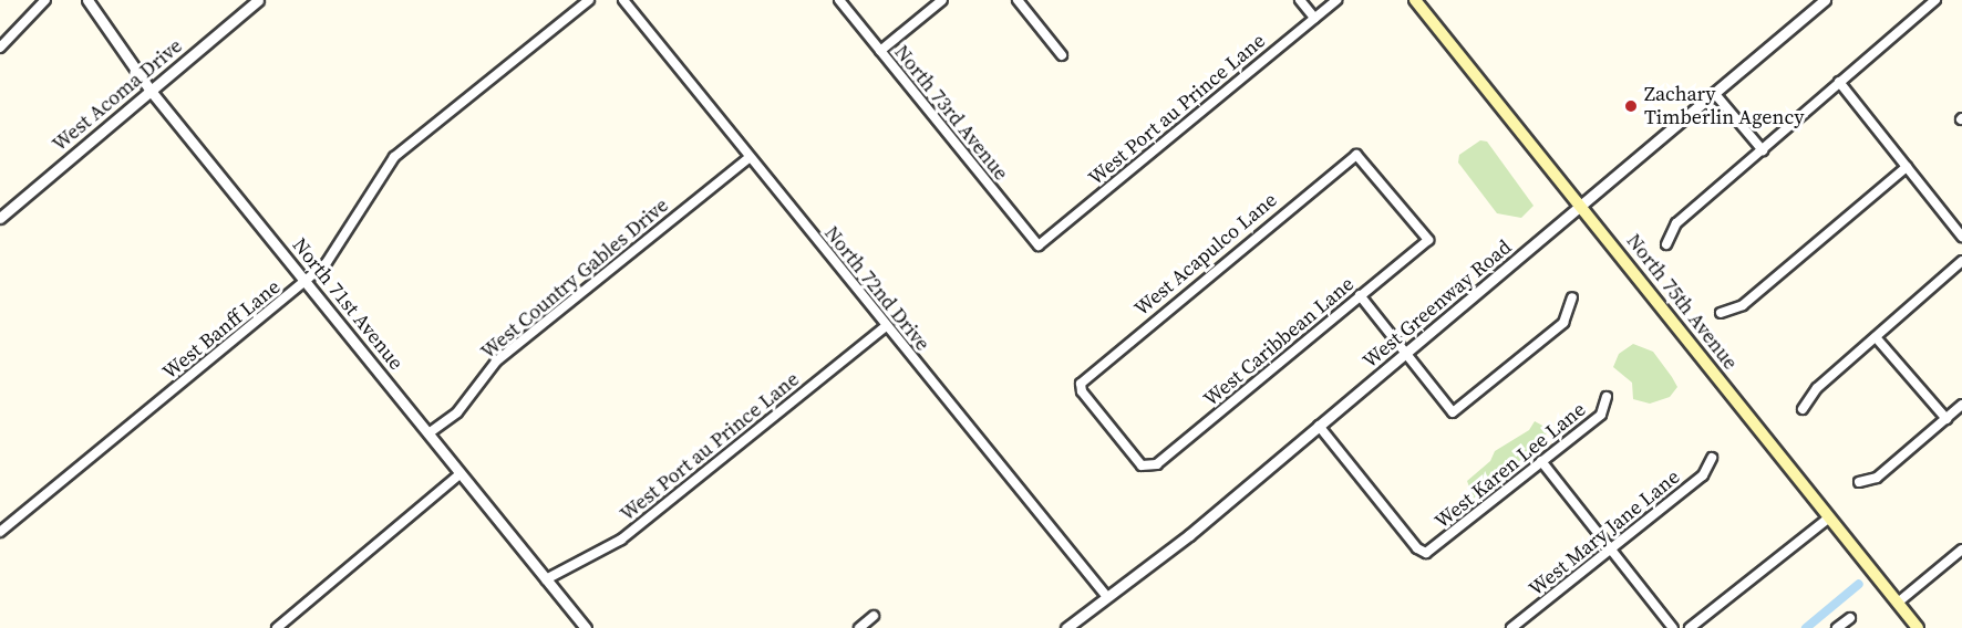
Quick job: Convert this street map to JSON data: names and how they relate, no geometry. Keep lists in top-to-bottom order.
{
  "streets": {
    "main road": ["North 75th Avenue"],
    "street": [
      "West Acoma Drive",
      "West Port au Prince Lane",
      "North 73rd Avenue",
      "West Acapulco Lane",
      "West Country Gables Drive",
      "North 72nd Drive",
      "North 71st Avenue",
      "West Greenway Road",
      "West Banff Lane",
      "West Caribbean Lane",
      "West Karen Lee Lane",
      "West Mary Jane Lane"
    ]
  },
  "crossings": [
    ["West Acoma Drive", "North 71st Avenue"],
    ["West Port au Prince Lane", "North 73rd Avenue"],
    ["West Port au Prince Lane", "North 72nd Drive"],
    ["West Port au Prince Lane", "North 71st Avenue"],
    ["West Acapulco Lane", "West Caribbean Lane"],
    ["West Country Gables Drive", "North 72nd Drive"],
    ["West Country Gables Drive", "North 71st Avenue"],
    ["North 72nd Drive", "West Greenway Road"],
    ["North 75th Avenue", "West Greenway Road"],
    ["North 71st Avenue", "West Banff Lane"],
    ["West Greenway Road", "West Karen Lee Lane"]
  ],
  "places": ["Zachary Timberlin Agency"]
}
